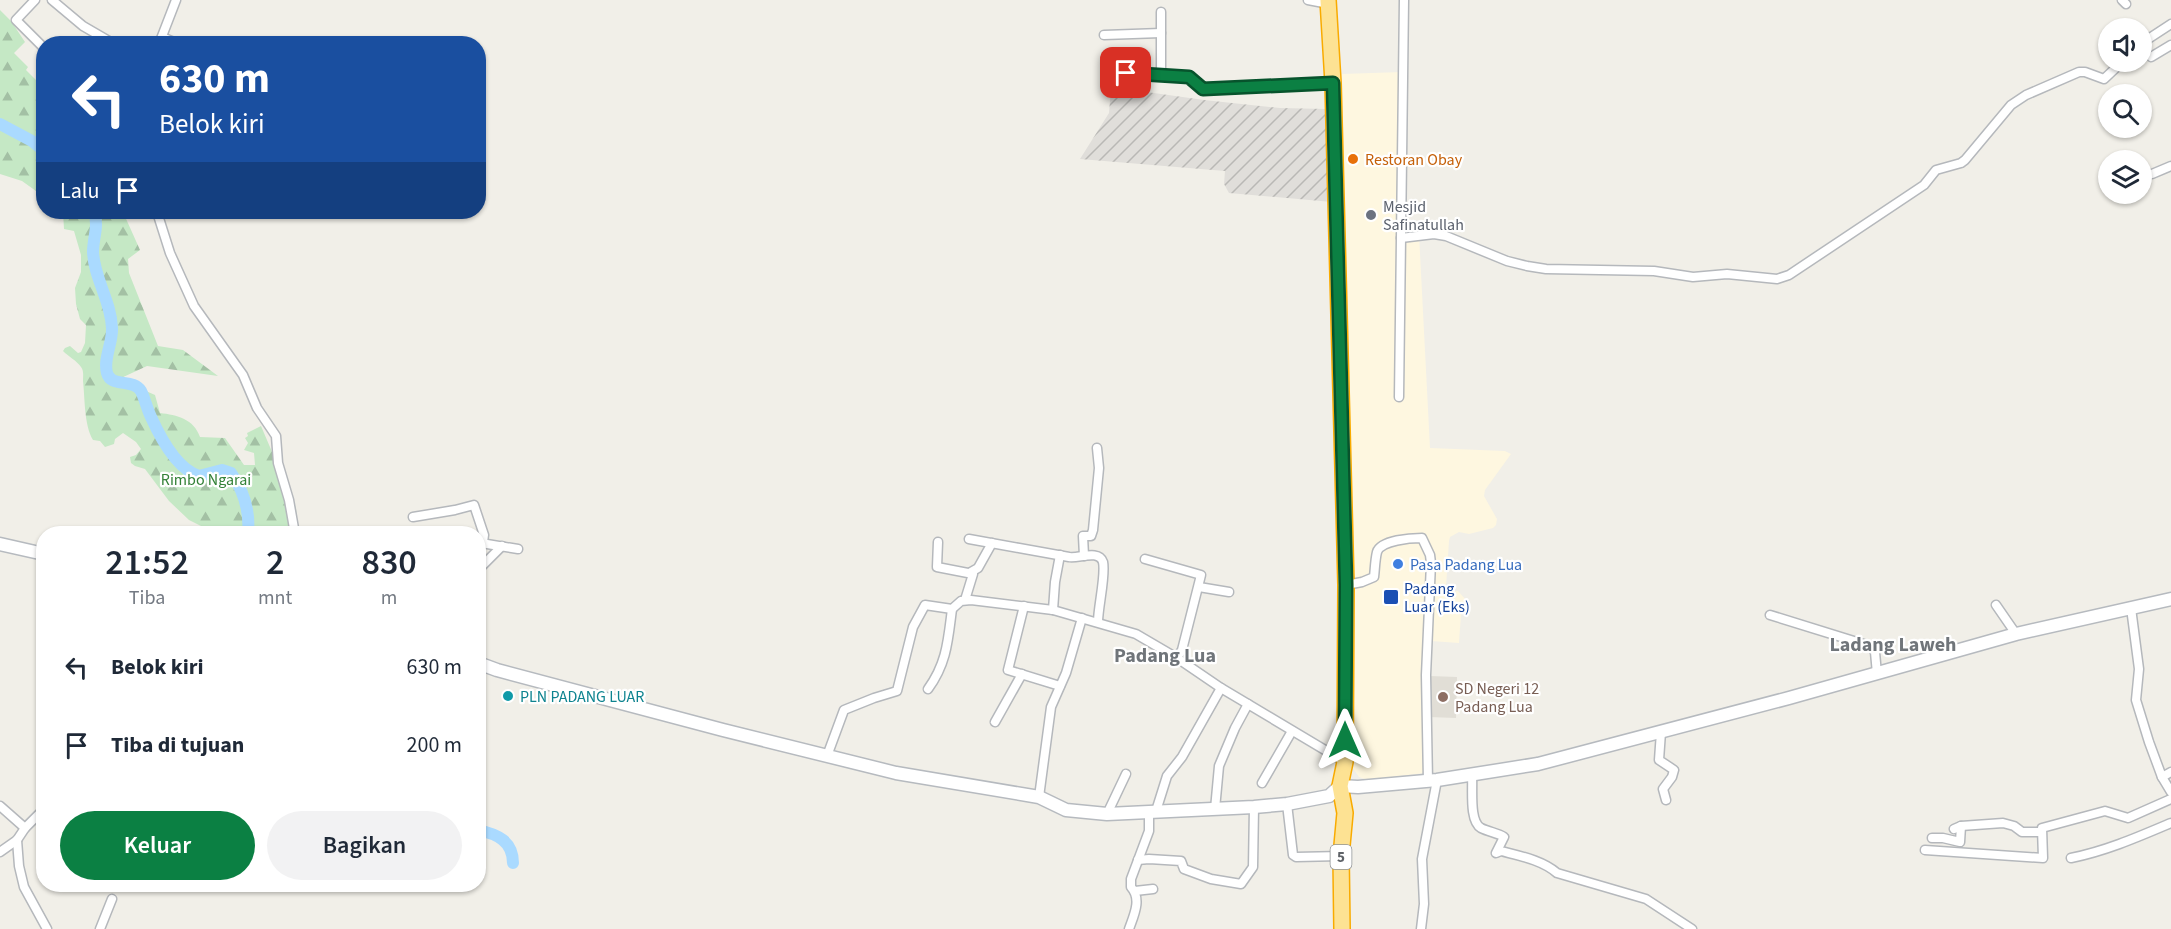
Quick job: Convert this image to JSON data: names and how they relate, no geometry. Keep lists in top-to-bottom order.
{
  "streets": {
    "highway": ["5"]
  },
  "districts": ["Ladang Laweh", "Padang Lua"],
  "parks": ["Rimbo Ngarai"],
  "places": {
    "other": [
      "Restoran Obay",
      "Mesjid Safinatullah",
      "Pasa Padang Lua",
      "PLN PADANG LUAR",
      "SD Negeri 12 Padang Lua"
    ],
    "transit": ["Padang Luar (Eks)"]
  },
  "page": {
    "turn": ["630 m", "Belok kiri"],
    "then": "Lalu",
    "eta": [
      "21:52",
      "Tiba",
      "2",
      "mnt",
      "830",
      "m"
    ],
    "list": [
      {
        "name": "Belok kiri",
        "value": "630 m"
      },
      {
        "name": "Tiba di tujuan",
        "value": "200 m"
      }
    ],
    "buttons": ["Keluar", "Bagikan"]
  }
}
